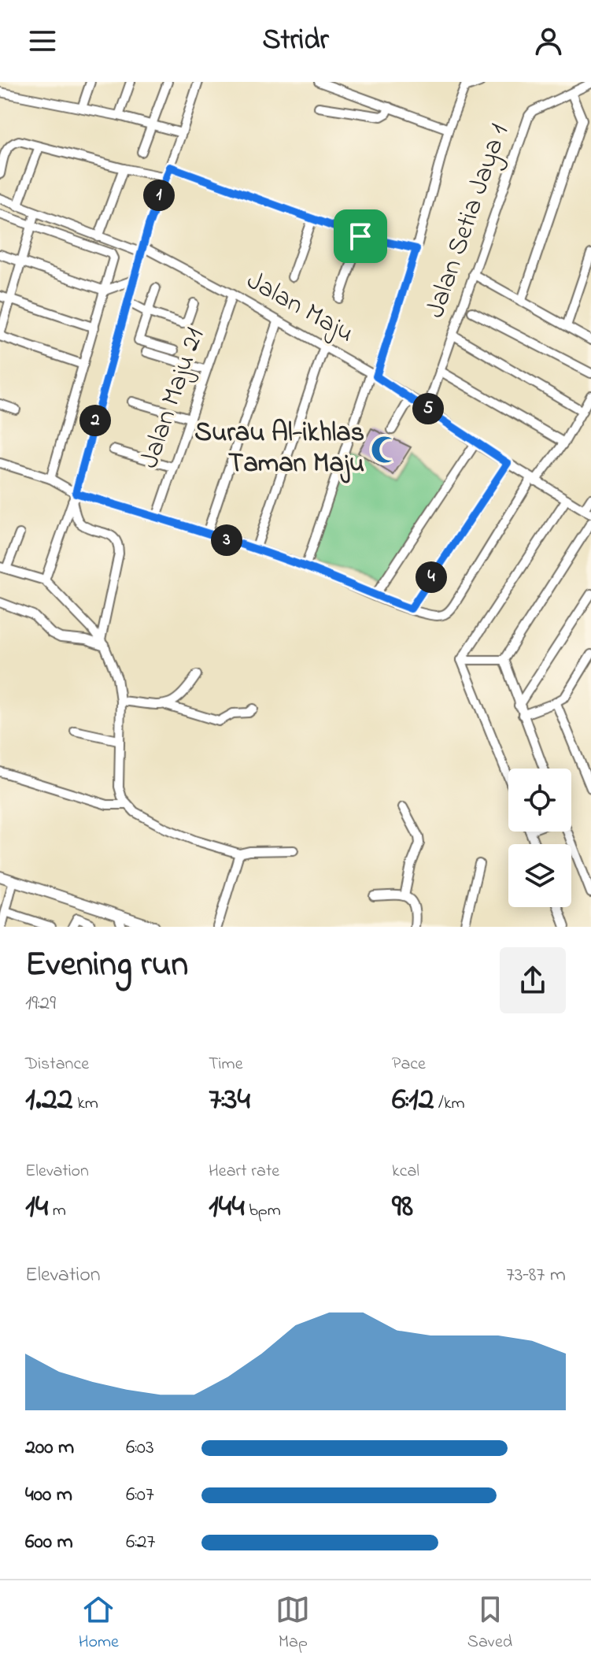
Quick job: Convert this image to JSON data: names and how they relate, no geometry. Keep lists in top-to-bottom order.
{
  "streets": {
    "street": ["Jalan Setia Jaya 1", "Jalan Maju", "Jalan Maju 21"]
  },
  "crossings": [
    ["Jalan Setia Jaya 1", "Jalan Maju"],
    ["Jalan Maju", "Jalan Maju 21"]
  ],
  "places": {
    "mosque": ["Surau Al-ikhlas Taman Maju"]
  },
  "page": {
    "header": "Stridr",
    "pins": [
      "1",
      "5",
      "2",
      "3",
      "4"
    ],
    "heading": ["Evening run", "19:29"],
    "stats": [
      ["Distance", "1.22 km"],
      ["Time", "7:34"],
      ["Pace", "6:12 /km"],
      ["Elevation", "14 m"],
      ["Heart rate", "144 bpm"],
      ["kcal", "98"]
    ],
    "chart": ["Elevation", "73–87 m"],
    "list": [
      {
        "name": "200 m",
        "note": "6:03"
      },
      {
        "name": "400 m",
        "note": "6:07"
      },
      {
        "name": "600 m",
        "note": "6:27"
      }
    ],
    "tabs": ["Home", "Map", "Saved"]
  }
}
